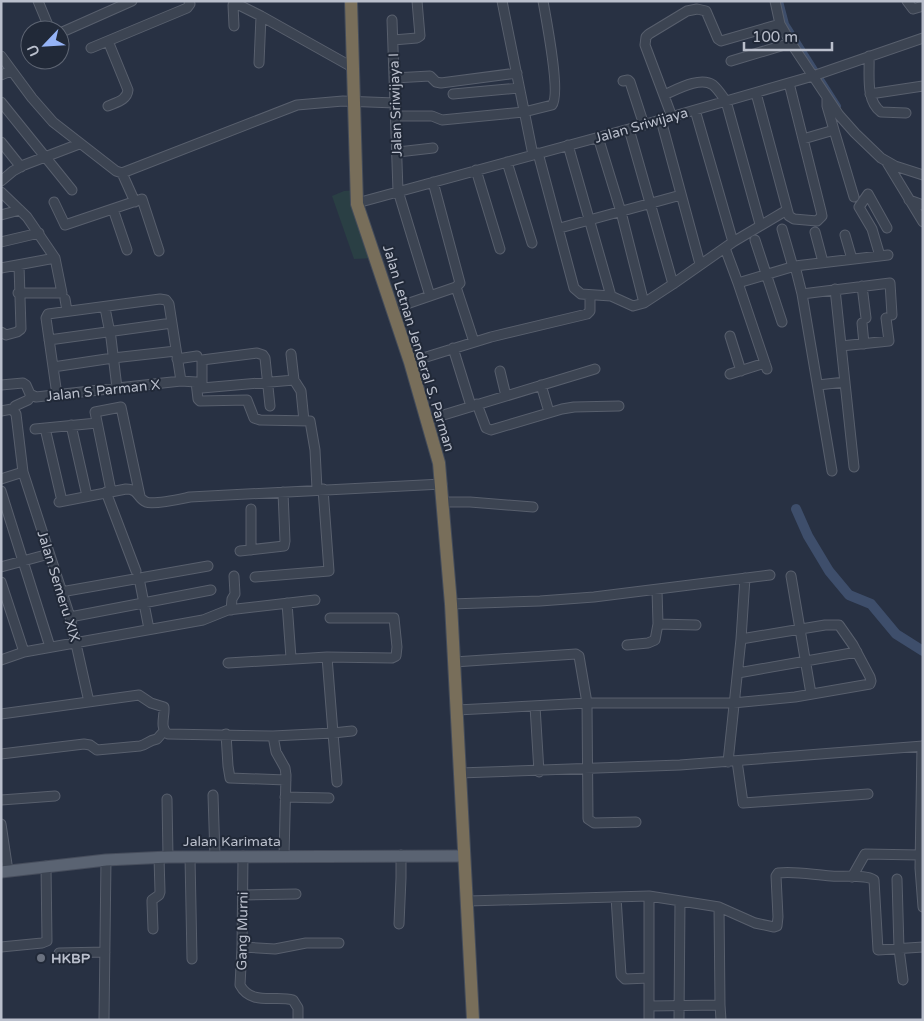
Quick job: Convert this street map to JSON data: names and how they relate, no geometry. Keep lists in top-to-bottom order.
{
  "streets": {
    "highway": ["Jalan Letnan Jenderal S. Parman"],
    "main road": ["Jalan Karimata"],
    "street": [
      "Jalan Sriwijaya I",
      "Jalan Sriwijaya",
      "Jalan S Parman X",
      "Jalan Semeru XIX",
      "Gang Murni"
    ]
  },
  "crossings": [
    ["Jalan Sriwijaya I", "Jalan Sriwijaya"],
    ["Jalan Sriwijaya", "Jalan Letnan Jenderal S. Parman"],
    ["Jalan Letnan Jenderal S. Parman", "Jalan Karimata"],
    ["Jalan Karimata", "Gang Murni"]
  ],
  "places": ["HKBP"],
  "scale_bar": "100 m",
  "north": "bottom left"
}
